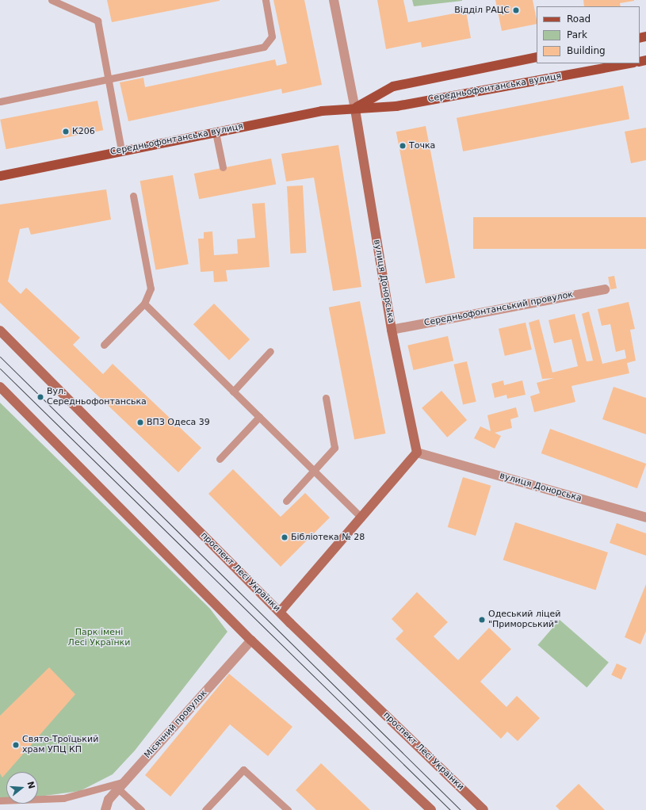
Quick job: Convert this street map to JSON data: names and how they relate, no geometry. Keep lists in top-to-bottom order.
{
  "streets": {
    "main road": ["Середньофонтанська вулиця", "вулиця Донорська", "проспект Лесі Українки"],
    "street": ["Середньофонтанський провулок", "Місячний провулок"]
  },
  "crossings": [
    ["Середньофонтанська вулиця", "вулиця Донорська"],
    ["вулиця Донорська", "Середньофонтанський провулок"]
  ],
  "parks": ["Парк імені Лесі Українки"],
  "places": [
    "Відділ РАЦС",
    "К206",
    "Точка",
    "Вул. Середньофонтанська",
    "ВПЗ Одеса 39",
    "Бібліотека № 28",
    "Одеський ліцей \"Приморський\"",
    "Свято-Троїцький храм УПЦ КП"
  ],
  "legend": ["Road", "Park", "Building"],
  "north": "right"
}
